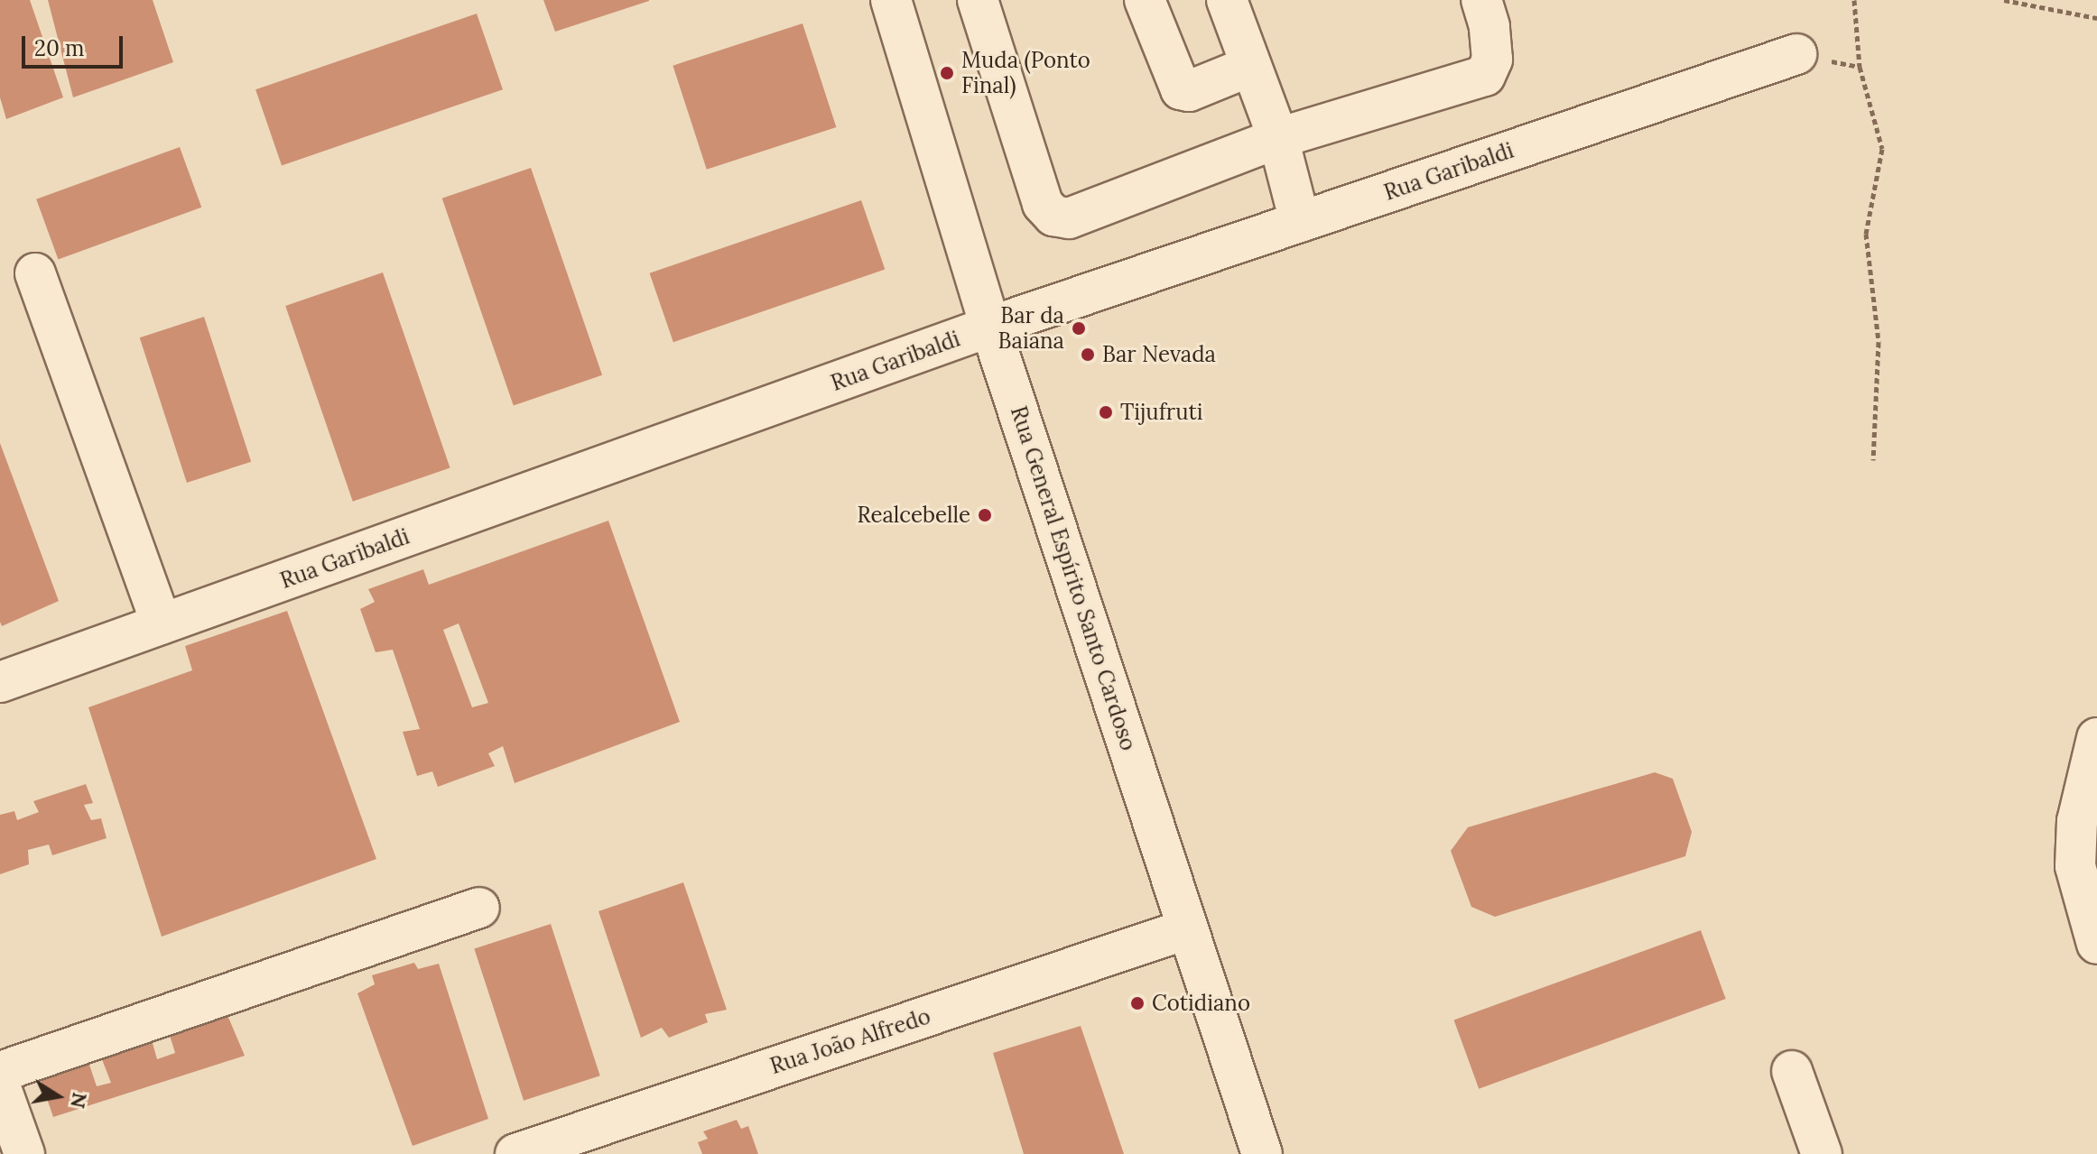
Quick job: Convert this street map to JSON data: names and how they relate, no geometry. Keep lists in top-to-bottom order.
{
  "streets": {
    "street": ["Rua Garibaldi", "Rua General Espírito Santo Cardoso", "Rua João Alfredo"]
  },
  "crossings": [
    ["Rua Garibaldi", "Rua General Espírito Santo Cardoso"],
    ["Rua General Espírito Santo Cardoso", "Rua João Alfredo"]
  ],
  "places": [
    "Muda (Ponto Final)",
    "Bar da Baiana",
    "Bar Nevada",
    "Tijufruti",
    "Realcebelle",
    "Cotidiano"
  ],
  "scale_bar": "20 m",
  "north": "right"
}
